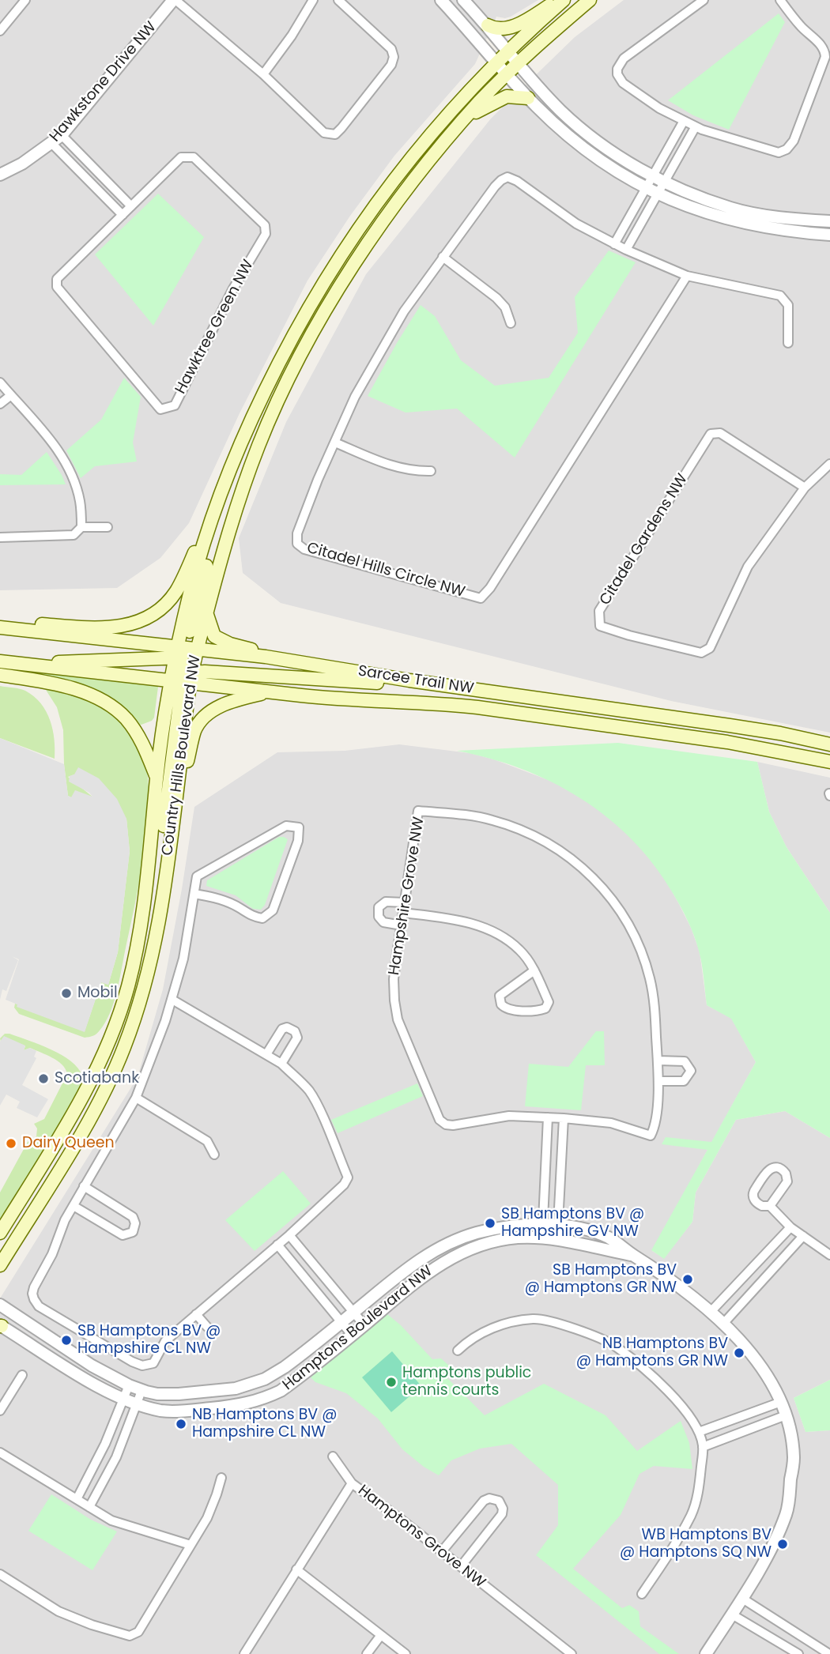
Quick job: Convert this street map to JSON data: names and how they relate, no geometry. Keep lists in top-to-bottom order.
{
  "streets": {
    "main road": ["Sarcee Trail NW", "Country Hills Boulevard NW"],
    "street": [
      "Hawkstone Drive NW",
      "Hawktree Green NW",
      "Citadel Gardens NW",
      "Citadel Hills Circle NW",
      "Hampshire Grove NW",
      "Hamptons Boulevard NW",
      "Hamptons Grove NW"
    ]
  },
  "crossings": [
    ["Sarcee Trail NW", "Country Hills Boulevard NW"]
  ],
  "places": [
    "Mobil",
    "Scotiabank",
    "Dairy Queen",
    "SB Hamptons BV @ Hampshire GV NW",
    "SB Hamptons BV @ Hamptons GR NW",
    "SB Hamptons BV @ Hampshire CL NW",
    "NB Hamptons BV @ Hamptons GR NW",
    "Hamptons public tennis courts",
    "NB Hamptons BV @ Hampshire CL NW",
    "WB Hamptons BV @ Hamptons SQ NW"
  ]
}
